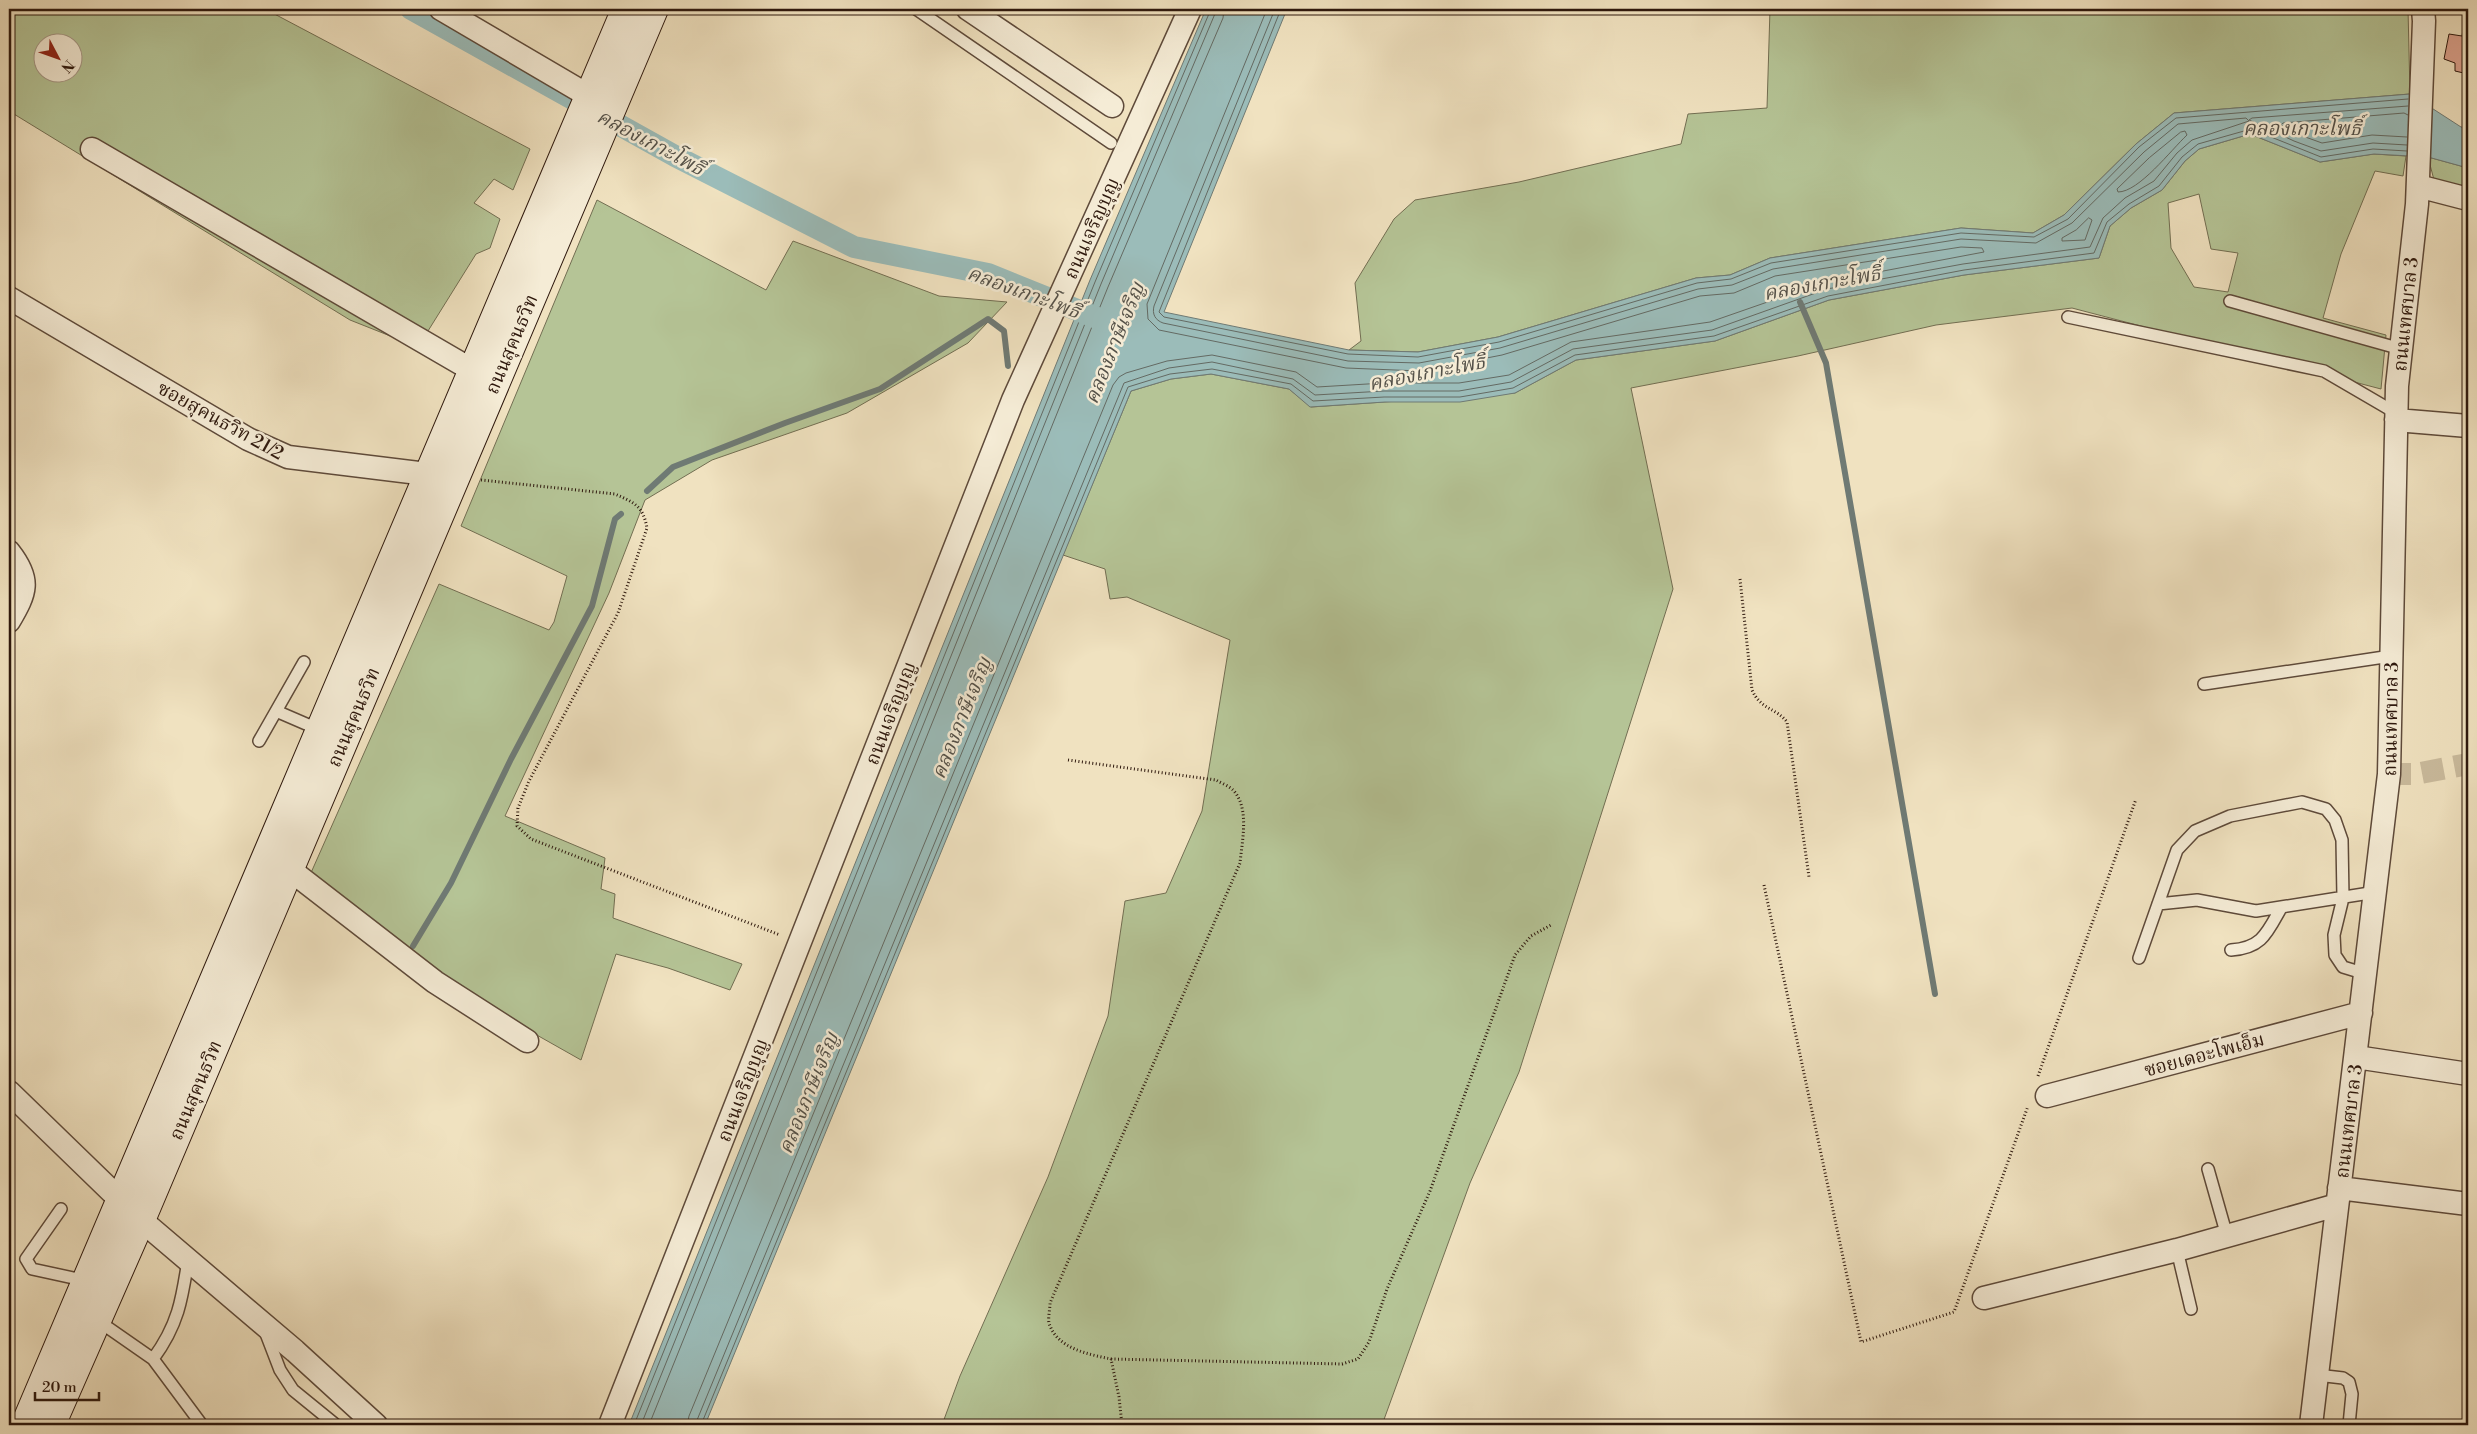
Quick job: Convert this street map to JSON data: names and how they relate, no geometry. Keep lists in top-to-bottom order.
{
  "streets": {
    "main road": ["ถนนสุคนธวิท"],
    "street": [
      "ถนนเจริญบุญ",
      "ถนนเทศบาล 3",
      "ซอยสุคนธวิท 21/2",
      "ซอยเดอะโพเอ็ม"
    ]
  },
  "crossings": [
    ["ถนนเทศบาล 3", "ซอยเดอะโพเอ็ม"],
    ["ถนนสุคนธวิท", "ซอยสุคนธวิท 21/2"]
  ],
  "water": ["คลองเกาะโพธิ์", "คลองภาษีเจริญ"],
  "scale_bar": "20 m",
  "north": "bottom right"
}
